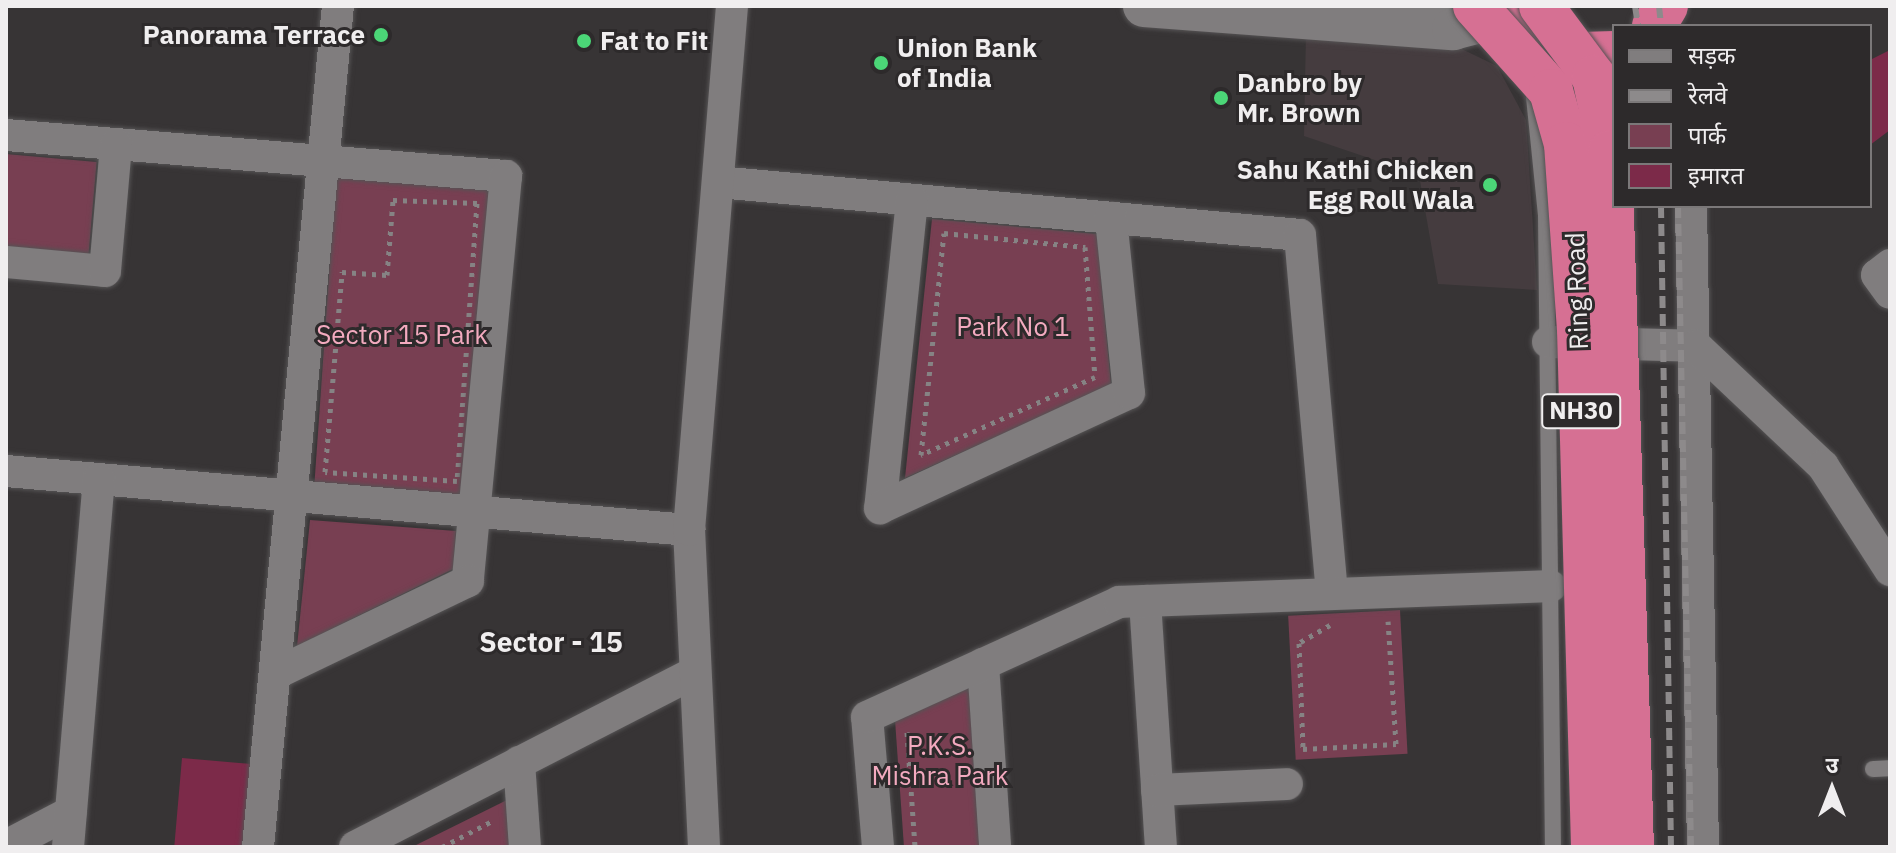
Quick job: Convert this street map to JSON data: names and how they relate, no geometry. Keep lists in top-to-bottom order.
{
  "streets": {
    "highway": ["Ring Road", "NH30"]
  },
  "districts": ["Sector - 15"],
  "parks": ["Park No 1", "Sector 15 Park", "P.K.S. Mishra Park"],
  "places": [
    "Panorama Terrace",
    "Fat to Fit",
    "Union Bank of India",
    "Danbro by Mr. Brown",
    "Sahu Kathi Chicken Egg Roll Wala"
  ],
  "legend": [
    "सड़क",
    "रेलवे",
    "पार्क",
    "इमारत"
  ],
  "north": "top"
}
